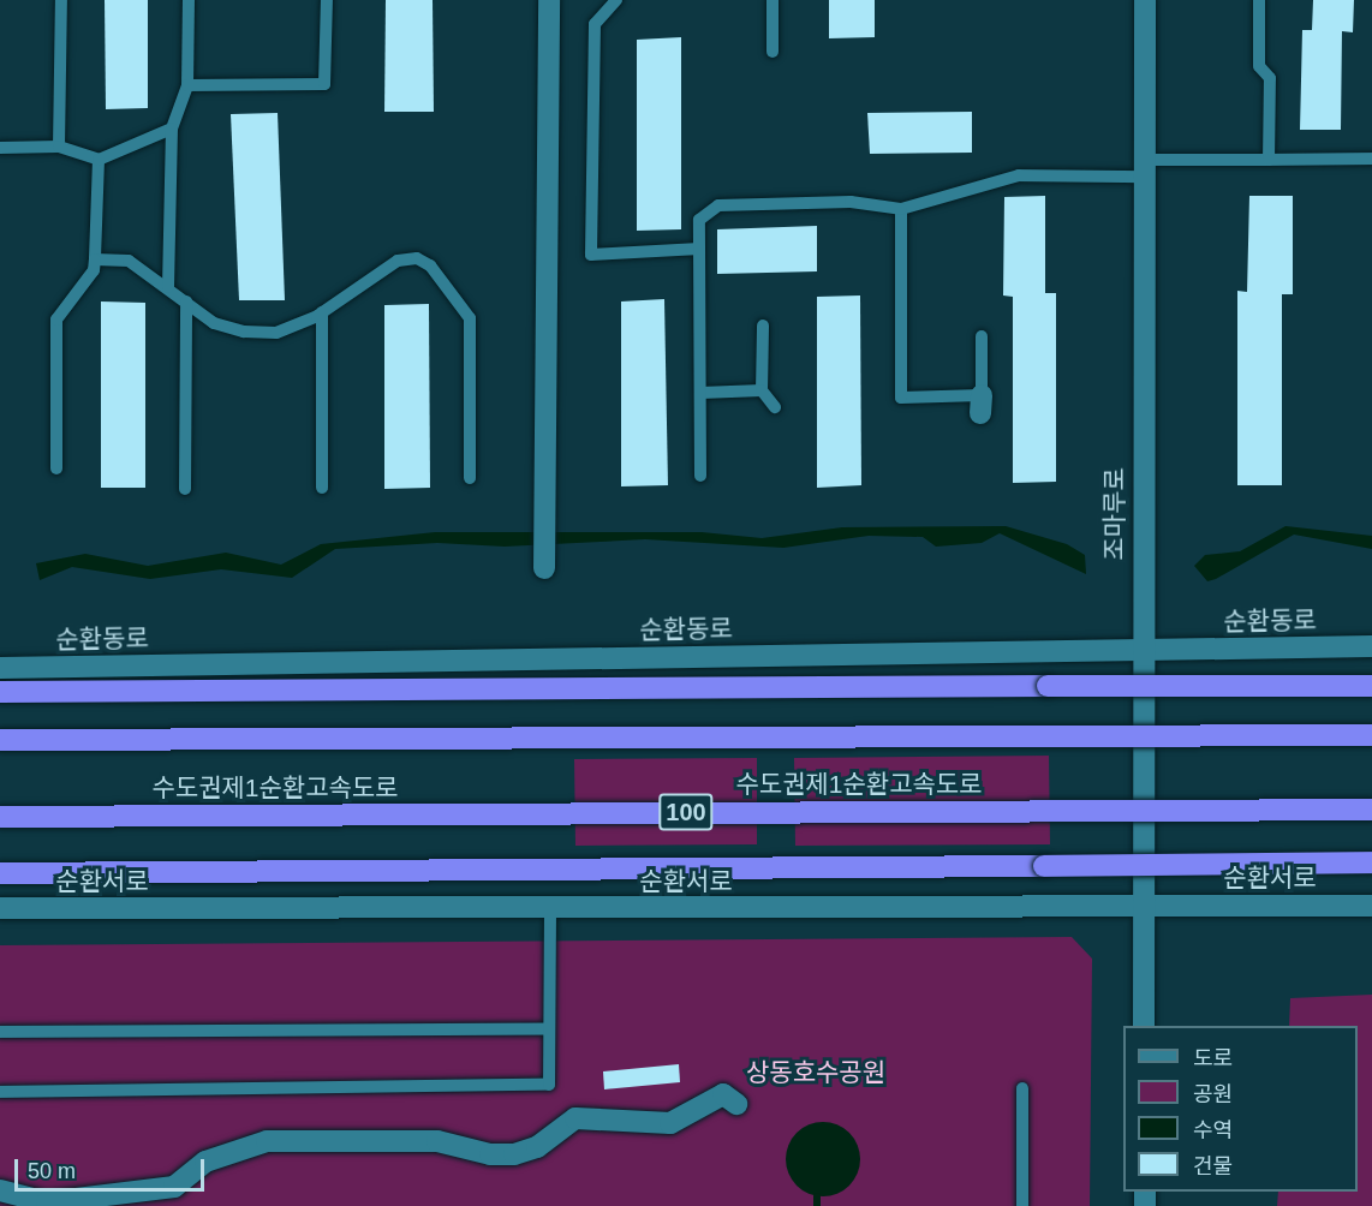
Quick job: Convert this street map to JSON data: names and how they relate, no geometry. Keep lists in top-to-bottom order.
{
  "streets": {
    "highway": ["수도권제1순환고속도로", "100"],
    "street": ["조마루로", "순환동로", "순환서로"]
  },
  "crossings": [
    ["조마루로", "순환동로"],
    ["조마루로", "순환서로"]
  ],
  "parks": ["상동호수공원"],
  "legend": [
    "도로",
    "공원",
    "수역",
    "건물"
  ],
  "scale_bar": "50 m"
}
